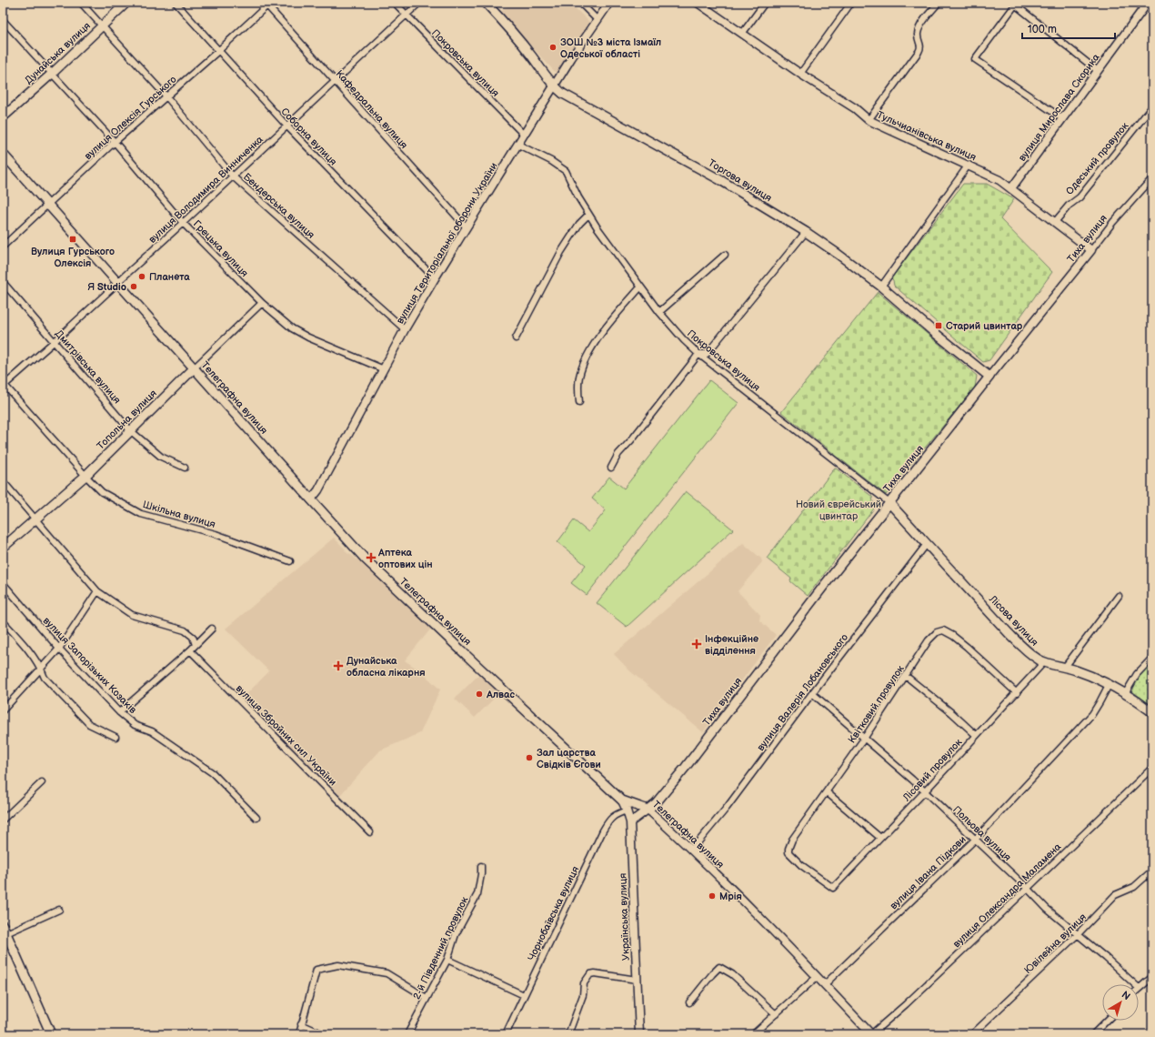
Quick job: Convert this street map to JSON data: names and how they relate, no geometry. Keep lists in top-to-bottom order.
{
  "streets": {
    "main road": [
      "Дунайська вулиця",
      "Торгова вулиця",
      "Тиха вулиця",
      "Телеграфна вулиця",
      "Топольна вулиця",
      "Лісова вулиця"
    ],
    "street": [
      "Покровська вулиця",
      "вулиця Мирослава Скорика",
      "Кафедральна вулиця",
      "вулиця Олексія Гурського",
      "Тульчианівська вулиця",
      "Соборна вулиця",
      "Одеський провулок",
      "вулиця Володимира Винниченка",
      "Бендерська вулиця",
      "вулиця Територіальної оборони України",
      "Грецька вулиця",
      "Дмитрівська вулиця",
      "Шкільна вулиця",
      "вулиця Запорізьких Козаків",
      "вулиця Валерія Лобановського",
      "Квітковий провулок",
      "вулиця Збройних сил України",
      "Лісовий провулок",
      "Польова вулиця",
      "вулиця Івана Підкови",
      "вулиця Олександра Маламена",
      "Чорнобаївська вулиця",
      "Українська вулиця",
      "Ювілейна вулиця",
      "2-й Південний провулок"
    ]
  },
  "crossings": [
    ["Дунайська вулиця", "Бендерська вулиця"],
    ["Дунайська вулиця", "Грецька вулиця"],
    ["Покровська вулиця", "вулиця Володимира Винниченка"],
    ["Покровська вулиця", "Тиха вулиця"],
    ["Покровська вулиця", "вулиця Територіальної оборони України"],
    ["Покровська вулиця", "Лісова вулиця"],
    ["вулиця Мирослава Скорика", "Тульчианівська вулиця"],
    ["Кафедральна вулиця", "вулиця Олексія Гурського"],
    ["Кафедральна вулиця", "вулиця Володимира Винниченка"],
    ["Кафедральна вулиця", "вулиця Територіальної оборони України"],
    ["вулиця Олексія Гурського", "Соборна вулиця"],
    ["вулиця Олексія Гурського", "Бендерська вулиця"],
    ["вулиця Олексія Гурського", "Грецька вулиця"],
    ["вулиця Олексія Гурського", "Телеграфна вулиця"],
    ["Тульчианівська вулиця", "Одеський провулок"],
    ["Тульчианівська вулиця", "Тиха вулиця"],
    ["Соборна вулиця", "вулиця Володимира Винниченка"],
    ["Соборна вулиця", "вулиця Територіальної оборони України"],
    ["Торгова вулиця", "Тиха вулиця"],
    ["Торгова вулиця", "вулиця Територіальної оборони України"],
    ["вулиця Володимира Винниченка", "Бендерська вулиця"],
    ["вулиця Володимира Винниченка", "Грецька вулиця"],
    ["вулиця Володимира Винниченка", "Дмитрівська вулиця"],
    ["вулиця Володимира Винниченка", "Телеграфна вулиця"],
    ["вулиця Володимира Винниченка", "Шкільна вулиця"],
    ["Бендерська вулиця", "вулиця Територіальної оборони України"],
    ["Тиха вулиця", "Телеграфна вулиця"],
    ["Тиха вулиця", "Лісова вулиця"],
    ["вулиця Територіальної оборони України", "Грецька вулиця"],
    ["вулиця Територіальної оборони України", "Телеграфна вулиця"],
    ["Грецька вулиця", "Топольна вулиця"],
    ["Дмитрівська вулиця", "Топольна вулиця"],
    ["Телеграфна вулиця", "Топольна вулиця"],
    ["Телеграфна вулиця", "вулиця Валерія Лобановського"],
    ["Телеграфна вулиця", "вулиця Івана Підкови"],
    ["Телеграфна вулиця", "вулиця Олександра Маламена"],
    ["Телеграфна вулиця", "Українська вулиця"],
    ["Топольна вулиця", "Шкільна вулиця"],
    ["Лісова вулиця", "вулиця Валерія Лобановського"],
    ["Лісова вулиця", "Лісовий провулок"],
    ["Лісова вулиця", "вулиця Івана Підкови"],
    ["вулиця Валерія Лобановського", "Польова вулиця"],
    ["Квітковий провулок", "Лісовий провулок"],
    ["Квітковий провулок", "Польова вулиця"],
    ["Лісовий провулок", "Польова вулиця"],
    ["Польова вулиця", "вулиця Івана Підкови"],
    ["Польова вулиця", "вулиця Олександра Маламена"],
    ["Польова вулиця", "Ювілейна вулиця"],
    ["Чорнобаївська вулиця", "Українська вулиця"]
  ],
  "parks": ["Новий єврейський цвинтар"],
  "places": {
    "other": [
      "ЗОШ №3 міста Ізмаїл Одеської області",
      "Планета",
      "Я Studio",
      "Алвас",
      "Зал царства Свідків Єгови",
      "Мрія"
    ],
    "transit": ["Вулиця Гурського Олексія", "Старий цвинтар"],
    "health": ["Аптека оптових цін", "Інфекційне відділення", "Дунайська обласна лікарня"]
  },
  "scale_bar": "100 m",
  "north": "top right"
}
